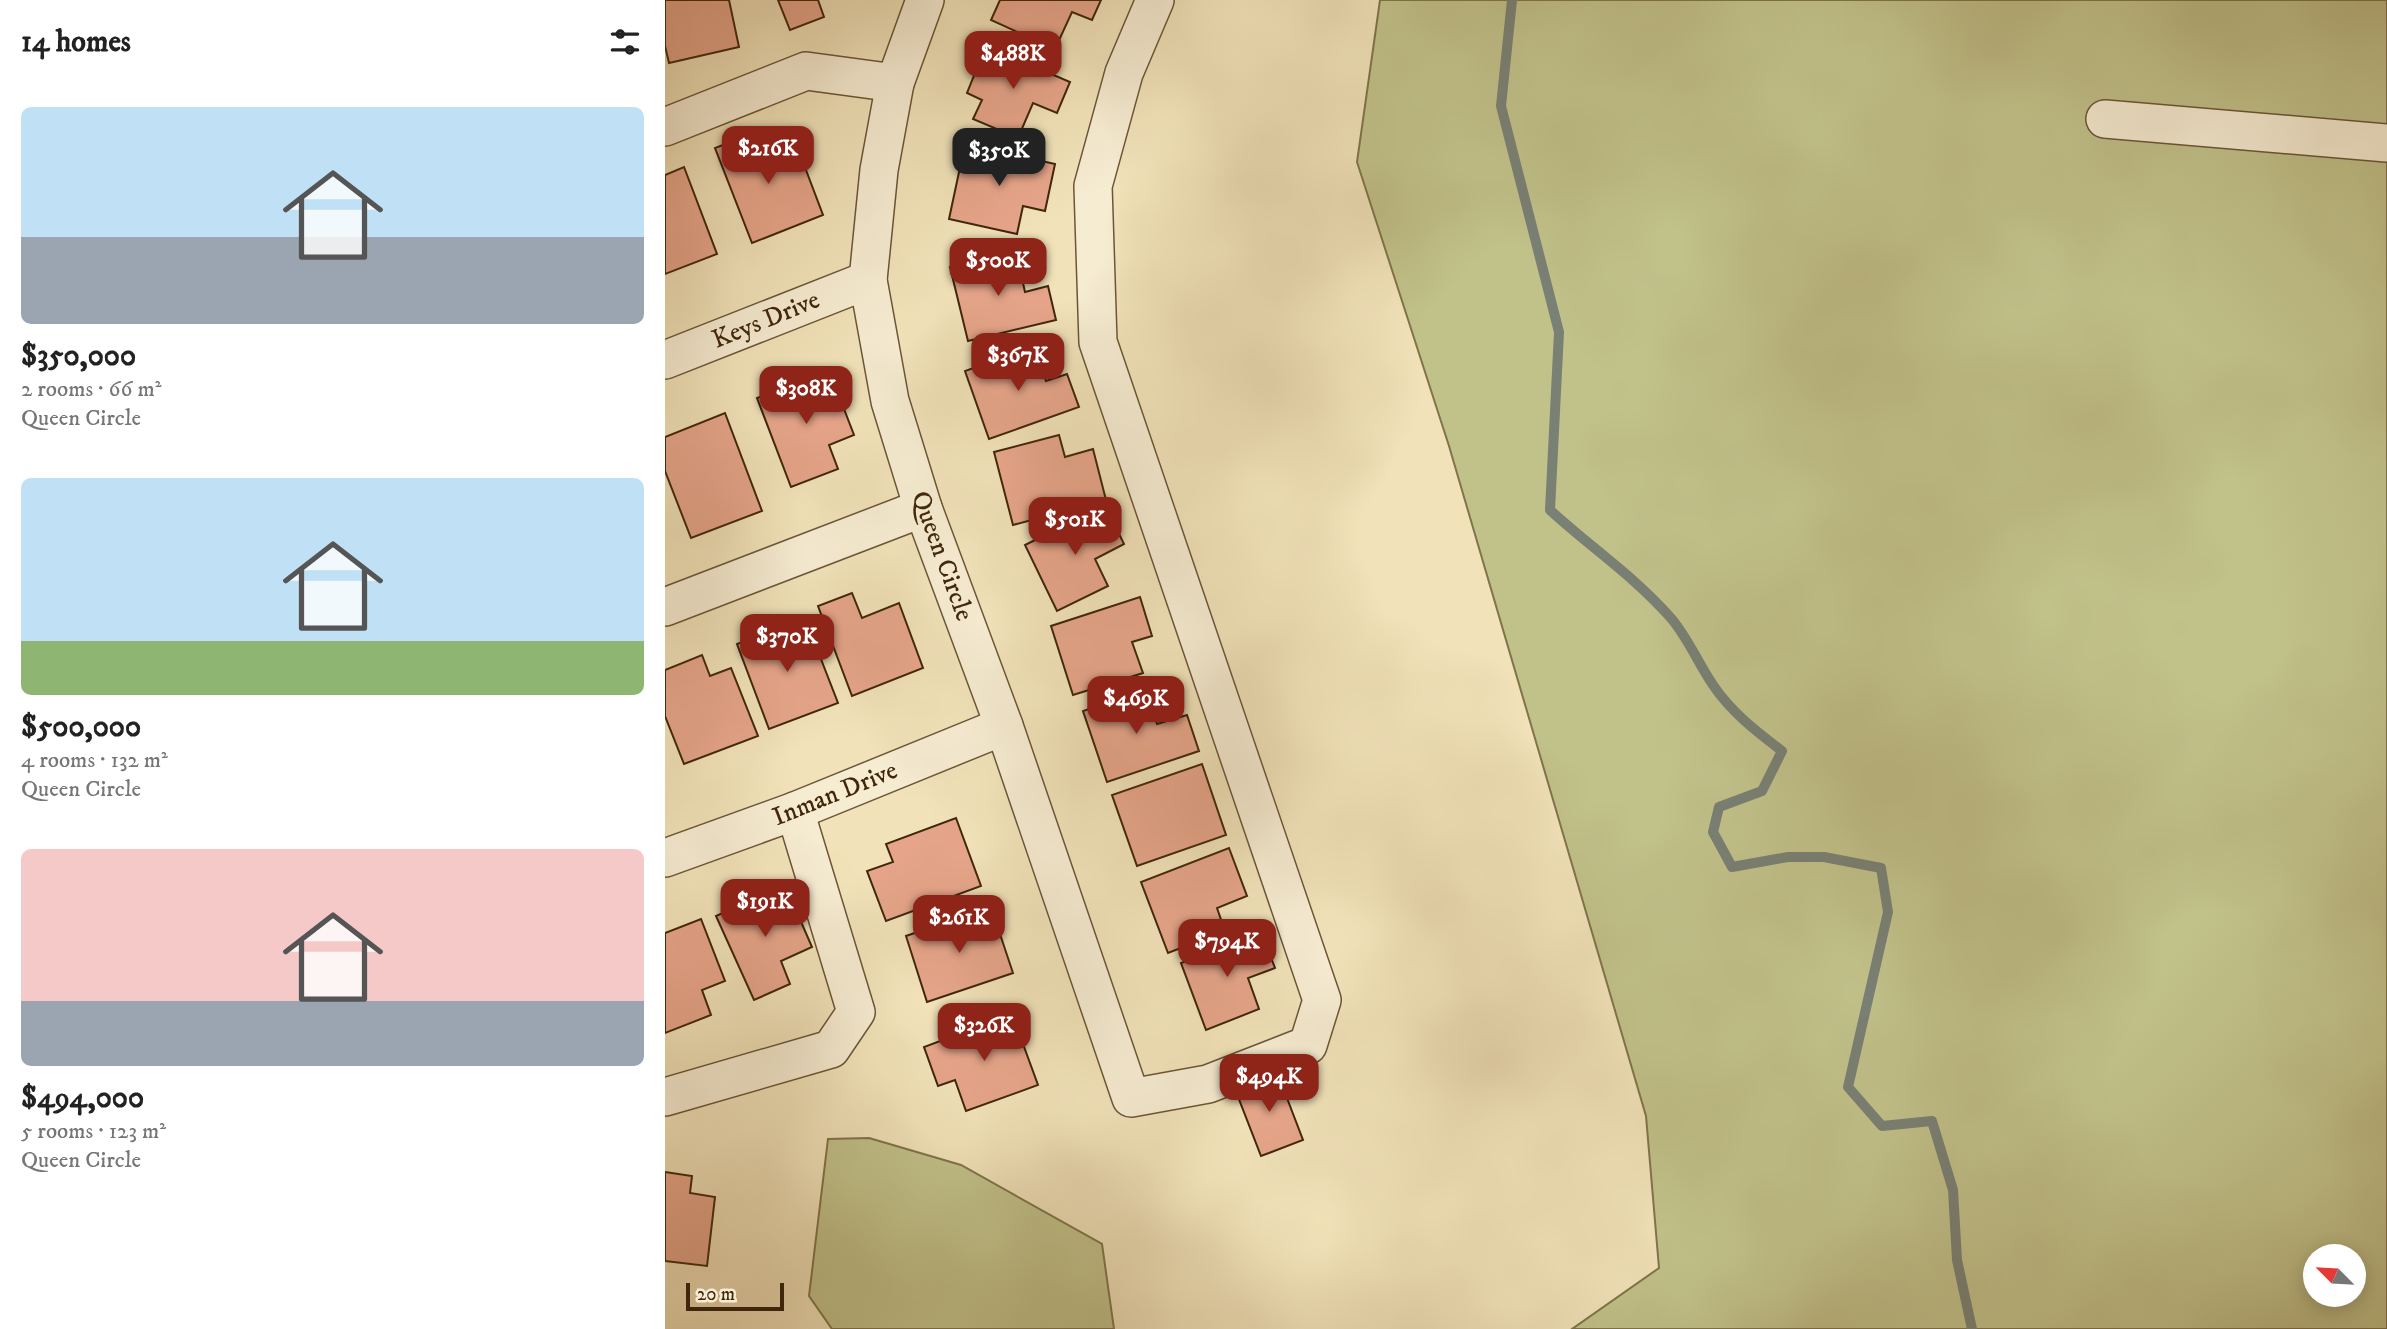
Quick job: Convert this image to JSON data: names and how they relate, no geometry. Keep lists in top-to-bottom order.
{
  "streets": {
    "street": ["Keys Drive", "Queen Circle", "Inman Drive"]
  },
  "crossings": [
    ["Keys Drive", "Queen Circle"],
    ["Queen Circle", "Inman Drive"]
  ],
  "scale_bar": "20 m",
  "north": "top left",
  "page": {
    "heading": "14 homes",
    "price": [
      "$488K",
      "$216K",
      "$350K",
      "$500K",
      "$367K",
      "$308K",
      "$501K",
      "$370K",
      "$469K",
      "$191K",
      "$261K",
      "$794K",
      "$326K",
      "$494K"
    ],
    "list": [
      {
        "name": "$350,000",
        "note": "2 rooms · 66 m² · Queen Circle"
      },
      {
        "name": "$500,000",
        "note": "4 rooms · 132 m² · Queen Circle"
      },
      {
        "name": "$494,000",
        "note": "5 rooms · 123 m² · Queen Circle"
      }
    ],
    "scale": "20 m"
  }
}
